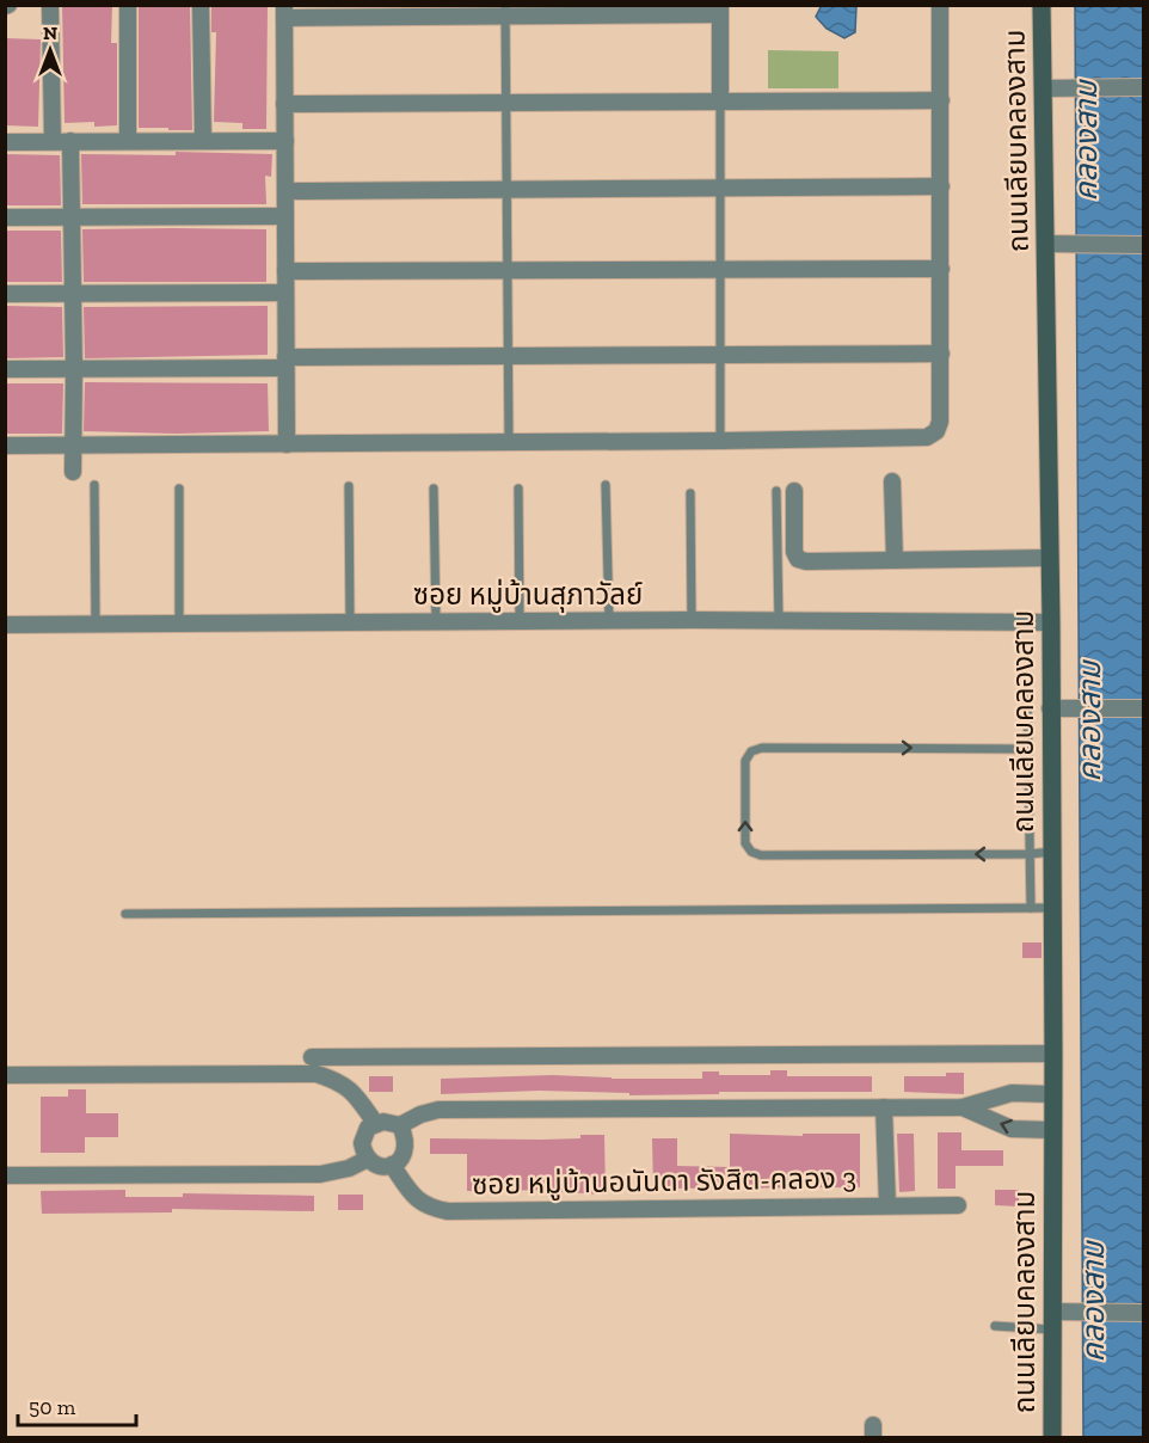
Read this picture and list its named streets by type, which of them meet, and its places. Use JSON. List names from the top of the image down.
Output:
{
  "streets": {
    "main road": ["ถนนเลียบคลองสาม"],
    "street": ["ซอย หมู่บ้านสุภาวัลย์", "ซอย หมู่บ้านอนันดา รังสิต-คลอง 3"]
  },
  "crossings": [
    ["ถนนเลียบคลองสาม", "ซอย หมู่บ้านสุภาวัลย์"]
  ],
  "water": ["คลองสาม"],
  "scale_bar": "50 m",
  "north": "top"
}
